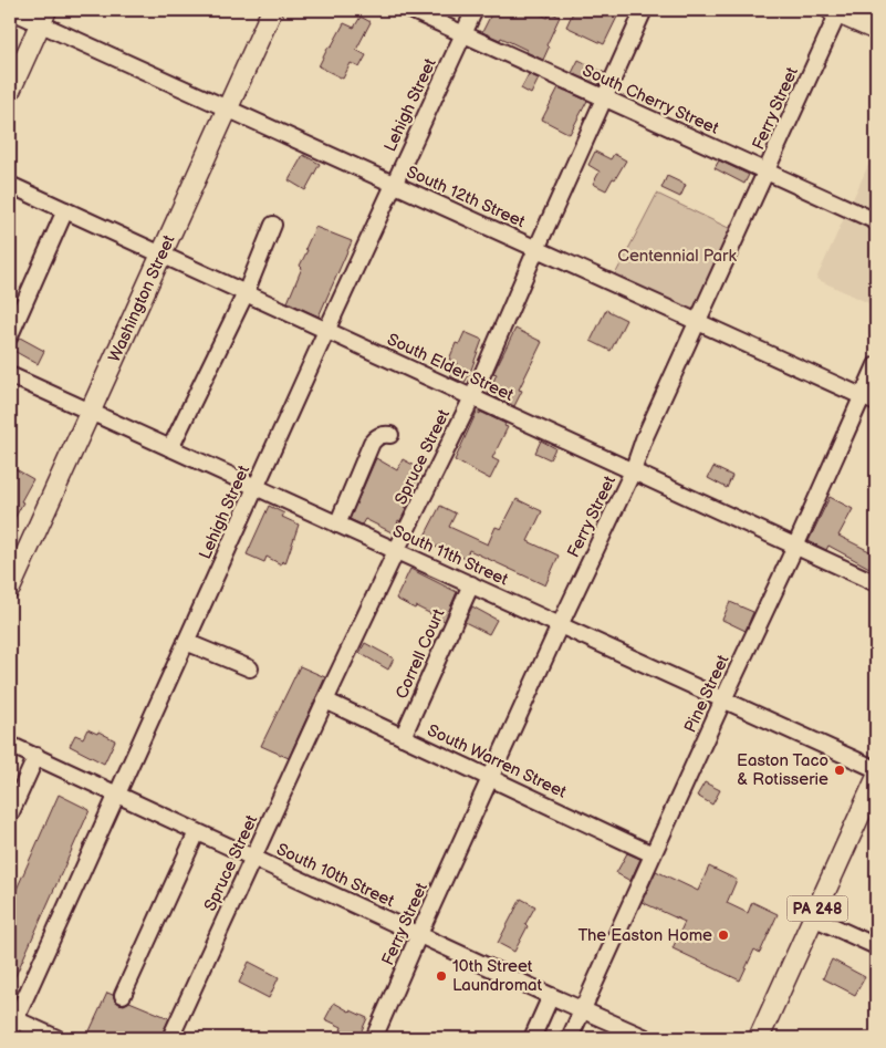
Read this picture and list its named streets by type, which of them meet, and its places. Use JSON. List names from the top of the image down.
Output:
{
  "streets": {
    "main road": ["Washington Street", "PA 248"],
    "street": [
      "South Cherry Street",
      "Lehigh Street",
      "Ferry Street",
      "South 12th Street",
      "South Elder Street",
      "Spruce Street",
      "South 11th Street",
      "Correll Court",
      "Pine Street",
      "South Warren Street",
      "South 10th Street"
    ]
  },
  "crossings": [
    ["South Cherry Street", "Lehigh Street"],
    ["South Cherry Street", "Ferry Street"],
    ["South Cherry Street", "Spruce Street"],
    ["Lehigh Street", "South 12th Street"],
    ["Lehigh Street", "South Elder Street"],
    ["Lehigh Street", "South 11th Street"],
    ["Lehigh Street", "South 10th Street"],
    ["Ferry Street", "South 12th Street"],
    ["Ferry Street", "South Elder Street"],
    ["Ferry Street", "South 11th Street"],
    ["Ferry Street", "South Warren Street"],
    ["Ferry Street", "South 10th Street"],
    ["South 12th Street", "Washington Street"],
    ["South 12th Street", "Spruce Street"],
    ["South 12th Street", "Pine Street"],
    ["Washington Street", "South Elder Street"],
    ["Washington Street", "South 11th Street"],
    ["South Elder Street", "Spruce Street"],
    ["South Elder Street", "Pine Street"],
    ["Spruce Street", "South 11th Street"],
    ["Spruce Street", "South Warren Street"],
    ["Spruce Street", "South 10th Street"],
    ["South 11th Street", "Correll Court"],
    ["South 11th Street", "Pine Street"],
    ["Correll Court", "South Warren Street"],
    ["Pine Street", "South Warren Street"],
    ["Pine Street", "South 10th Street"]
  ],
  "parks": ["Centennial Park"],
  "places": ["Easton Taco & Rotisserie", "The Easton Home", "10th Street Laundromat"]
}
